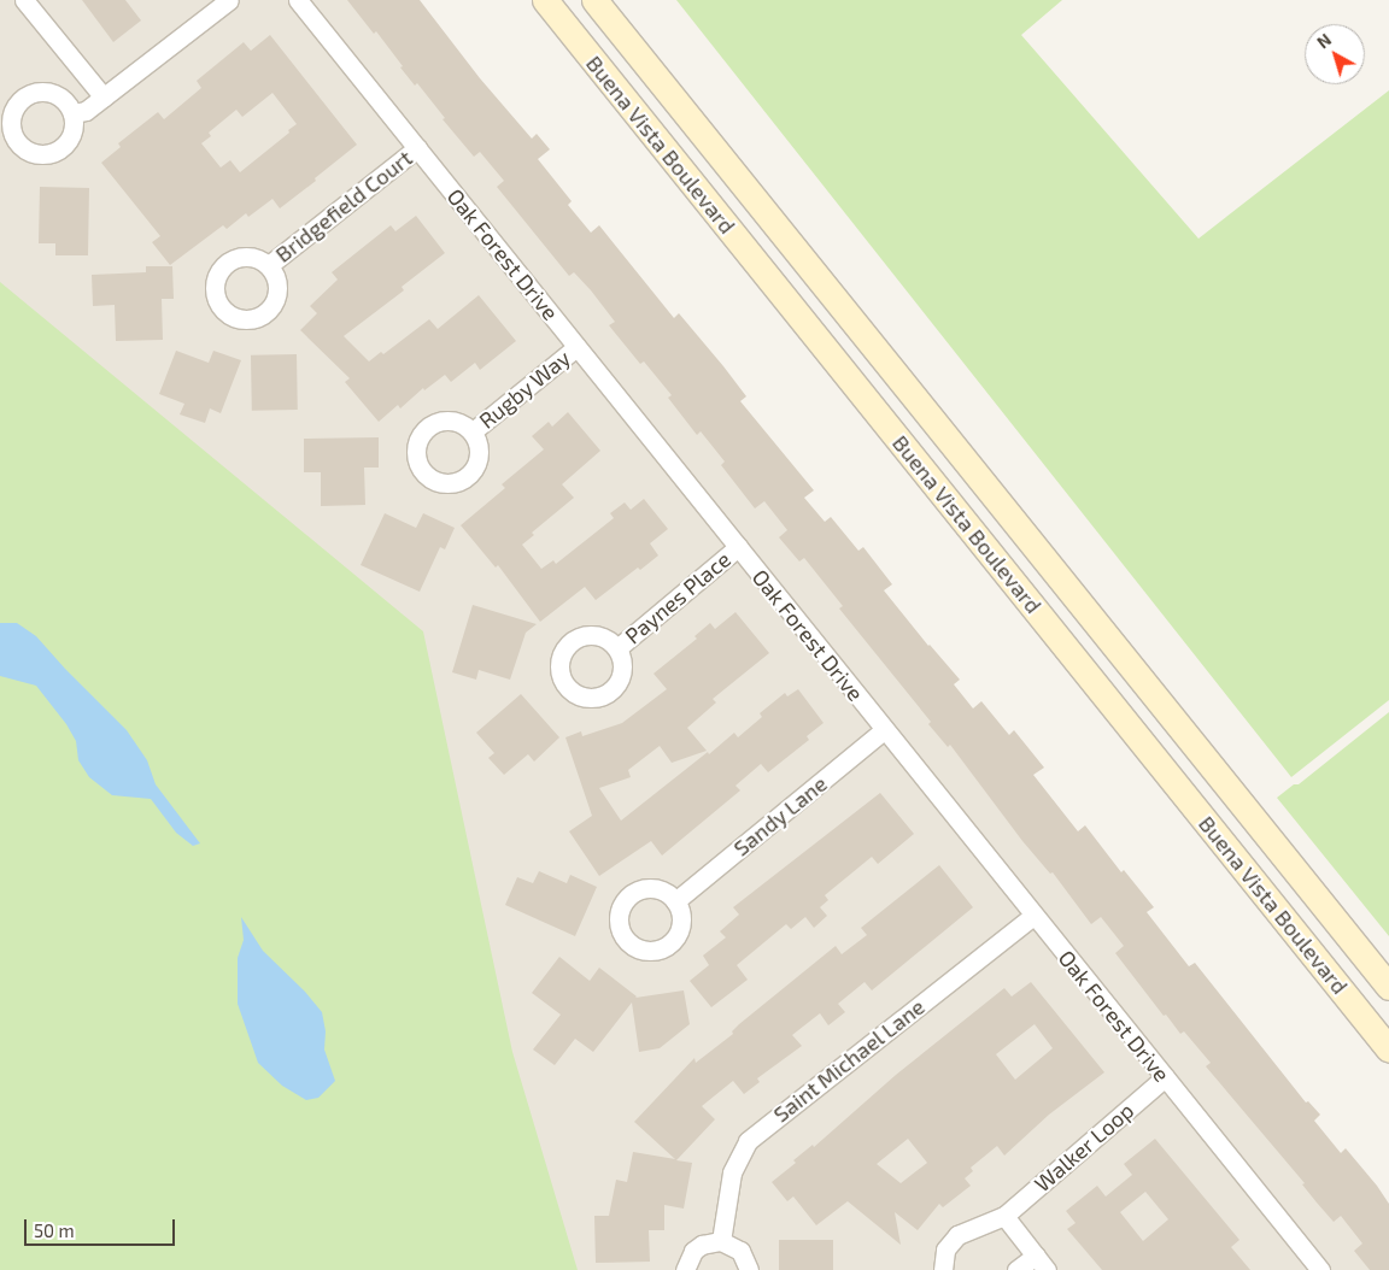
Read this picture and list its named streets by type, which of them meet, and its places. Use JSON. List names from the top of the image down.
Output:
{
  "streets": {
    "main road": ["Buena Vista Boulevard"],
    "street": [
      "Bridgefield Court",
      "Oak Forest Drive",
      "Rugby Way",
      "Paynes Place",
      "Sandy Lane",
      "Saint Michael Lane",
      "Walker Loop"
    ]
  },
  "crossings": [
    ["Bridgefield Court", "Oak Forest Drive"],
    ["Oak Forest Drive", "Rugby Way"],
    ["Oak Forest Drive", "Paynes Place"],
    ["Oak Forest Drive", "Sandy Lane"],
    ["Oak Forest Drive", "Saint Michael Lane"],
    ["Oak Forest Drive", "Walker Loop"]
  ],
  "scale_bar": "50 m",
  "north": "top left"
}
